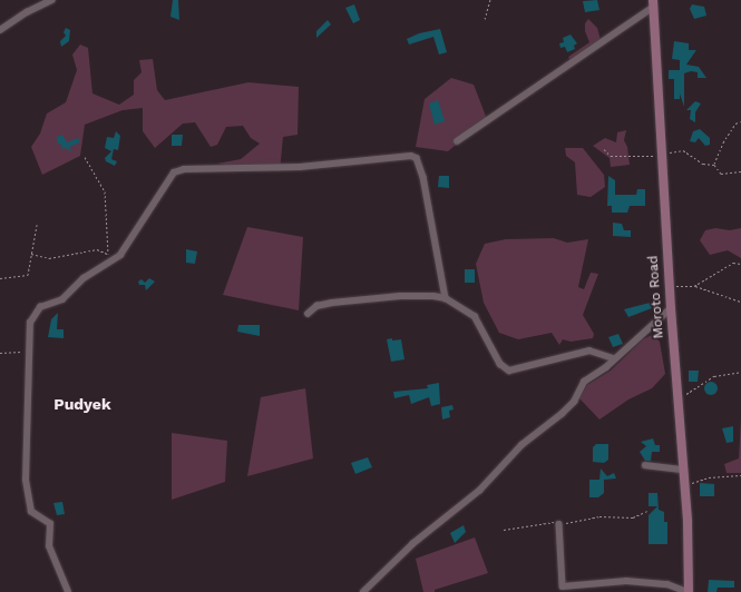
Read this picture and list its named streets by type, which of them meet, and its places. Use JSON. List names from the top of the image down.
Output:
{
  "streets": {
    "main road": ["Moroto Road"]
  },
  "districts": ["Pudyek"]
}
